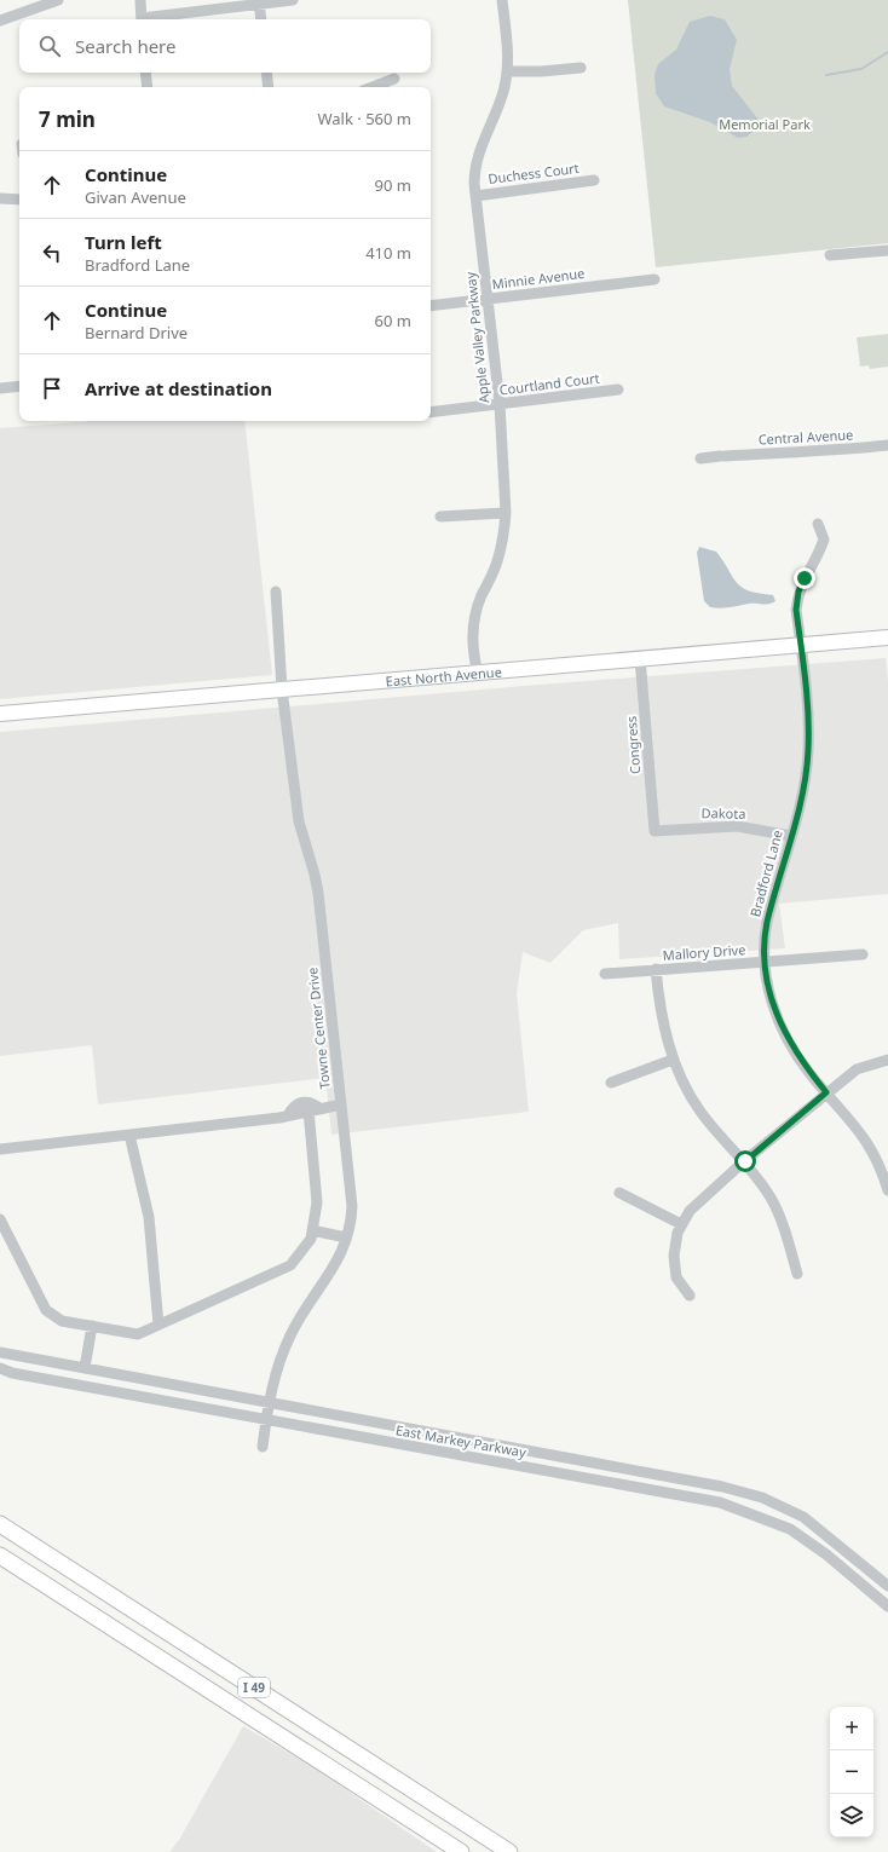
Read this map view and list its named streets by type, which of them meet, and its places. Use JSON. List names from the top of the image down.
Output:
{
  "streets": {
    "highway": ["I 49"],
    "main road": ["East North Avenue"],
    "street": [
      "Duchess Court",
      "Minnie Avenue",
      "Apple Valley Parkway",
      "Courtland Court",
      "Central Avenue",
      "Congress",
      "Dakota",
      "Bradford Lane",
      "Mallory Drive",
      "Towne Center Drive",
      "East Markey Parkway"
    ]
  },
  "crossings": [
    ["Duchess Court", "Apple Valley Parkway"],
    ["Minnie Avenue", "Apple Valley Parkway"],
    ["Apple Valley Parkway", "Courtland Court"],
    ["Apple Valley Parkway", "East North Avenue"],
    ["East North Avenue", "Congress"],
    ["East North Avenue", "Bradford Lane"],
    ["East North Avenue", "Towne Center Drive"],
    ["Congress", "Dakota"],
    ["Dakota", "Bradford Lane"],
    ["Bradford Lane", "Mallory Drive"],
    ["Towne Center Drive", "East Markey Parkway"]
  ],
  "parks": ["Memorial Park"],
  "page": {
    "search": "Search here",
    "heading": ["7 min", "Walk · 560 m"],
    "list": [
      ["Continue", "Givan Avenue", "90 m"],
      ["Turn left", "Bradford Lane", "410 m"],
      ["Continue", "Bernard Drive", "60 m"],
      "Arrive at destination"
    ],
    "map_buttons": ["+", "−"]
  }
}
